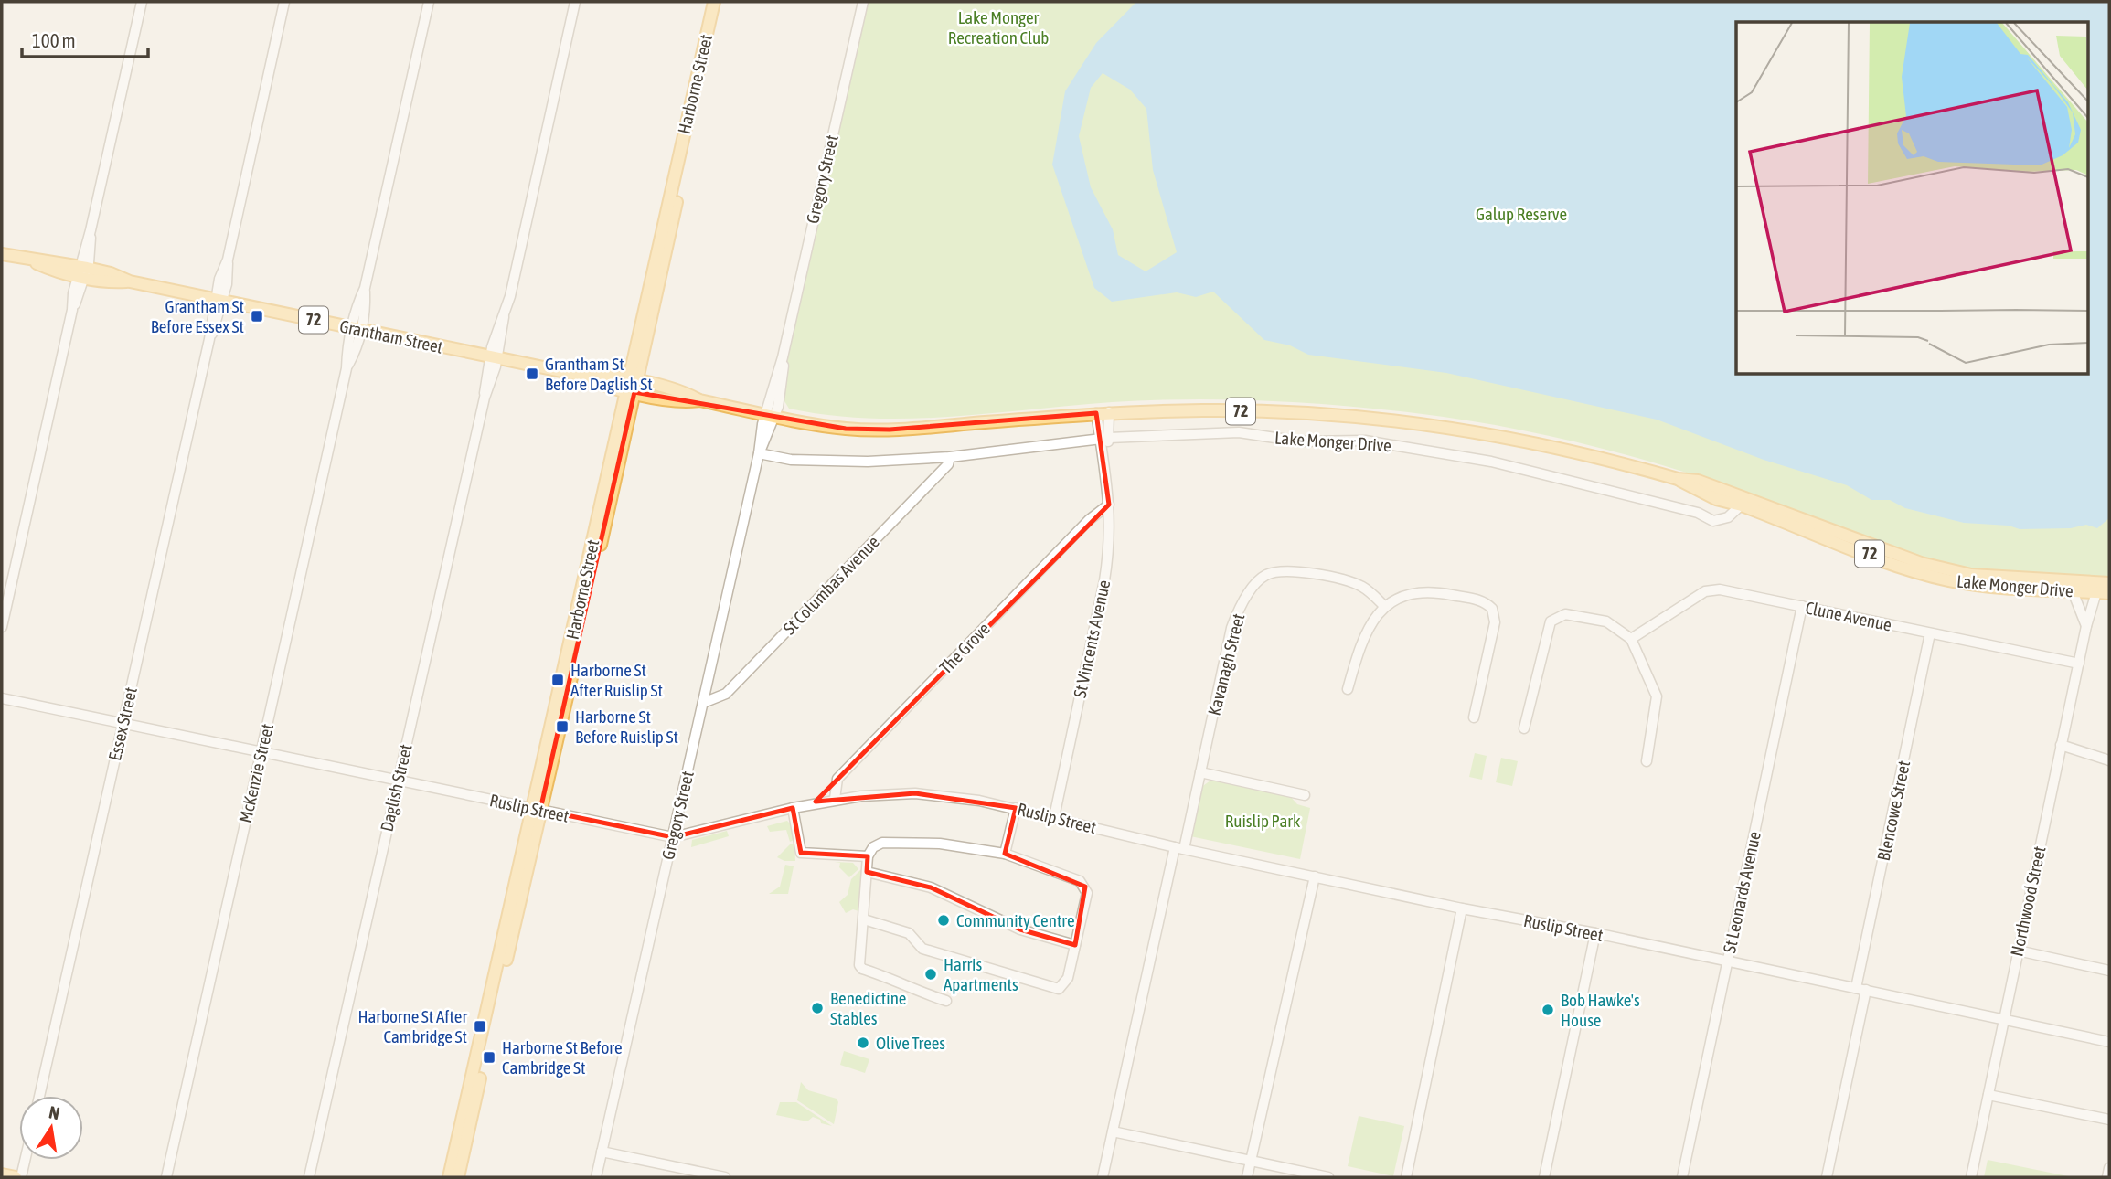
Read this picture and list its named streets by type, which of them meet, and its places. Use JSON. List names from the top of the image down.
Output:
{
  "streets": {
    "main road": [
      "Harborne Street",
      "72",
      "Grantham Street",
      "Lake Monger Drive"
    ],
    "street": [
      "Gregory Street",
      "St Columbas Avenue",
      "Clune Avenue",
      "St Vincents Avenue",
      "The Grove",
      "Kavanagh Street",
      "Essex Street",
      "McKenzie Street",
      "Daglish Street",
      "Ruslip Street",
      "Blencowe Street",
      "St Leonards Avenue",
      "Northwood Street"
    ]
  },
  "crossings": [
    ["Harborne Street", "Grantham Street"],
    ["Harborne Street", "Ruslip Street"],
    ["Gregory Street", "Grantham Street"],
    ["Gregory Street", "Lake Monger Drive"],
    ["Gregory Street", "St Columbas Avenue"],
    ["Gregory Street", "Ruslip Street"],
    ["Grantham Street", "Lake Monger Drive"],
    ["Grantham Street", "Essex Street"],
    ["Grantham Street", "McKenzie Street"],
    ["Grantham Street", "Daglish Street"],
    ["Lake Monger Drive", "St Columbas Avenue"],
    ["Lake Monger Drive", "St Vincents Avenue"],
    ["Lake Monger Drive", "Northwood Street"],
    ["Clune Avenue", "Blencowe Street"],
    ["Clune Avenue", "St Leonards Avenue"],
    ["Clune Avenue", "Northwood Street"],
    ["St Vincents Avenue", "The Grove"],
    ["St Vincents Avenue", "Ruslip Street"],
    ["The Grove", "Ruslip Street"],
    ["Kavanagh Street", "Ruslip Street"],
    ["Essex Street", "Ruslip Street"],
    ["McKenzie Street", "Ruslip Street"],
    ["Daglish Street", "Ruslip Street"],
    ["Ruslip Street", "Blencowe Street"],
    ["Ruslip Street", "St Leonards Avenue"],
    ["Ruslip Street", "Northwood Street"]
  ],
  "parks": ["Lake Monger Recreation Club", "Galup Reserve", "Ruislip Park"],
  "places": {
    "transit": [
      "Grantham St Before Essex St",
      "Grantham St Before Daglish St",
      "Harborne St After Ruislip St",
      "Harborne St Before Ruislip St",
      "Harborne St After Cambridge St",
      "Harborne St Before Cambridge St"
    ],
    "other": [
      "Community Centre",
      "Harris Apartments",
      "Benedictine Stables",
      "Bob Hawke's House",
      "Olive Trees"
    ]
  },
  "scale_bar": "100 m",
  "north": "top"
}
